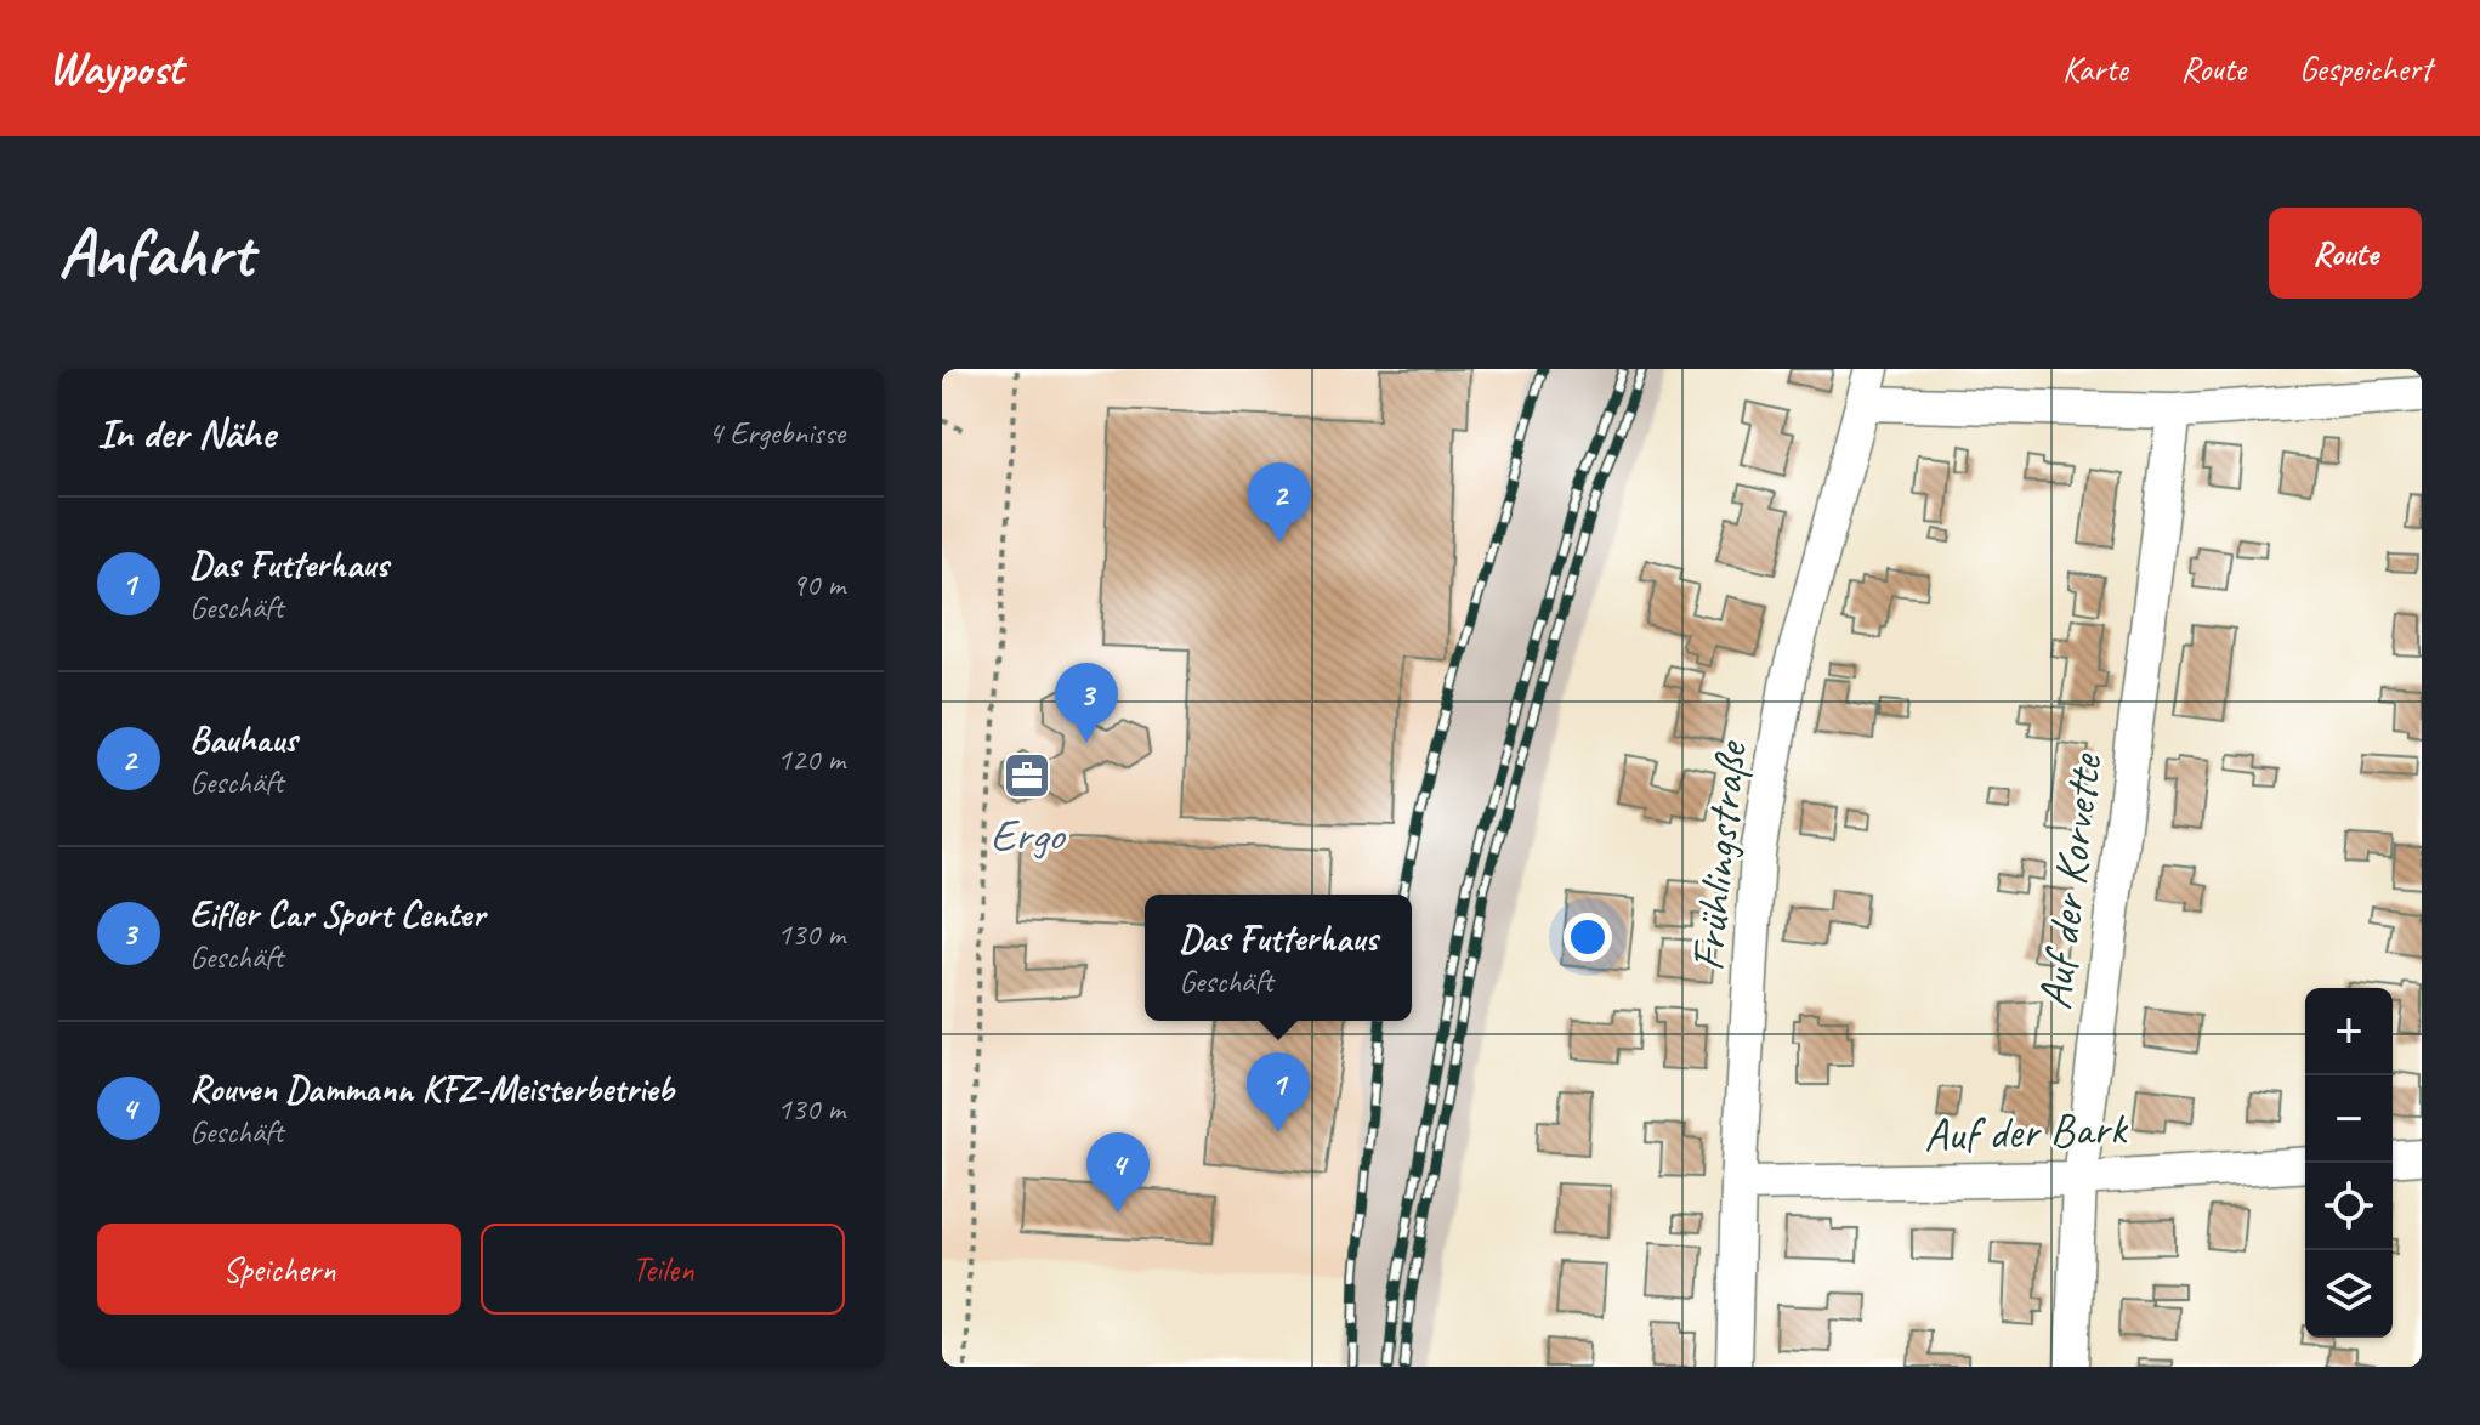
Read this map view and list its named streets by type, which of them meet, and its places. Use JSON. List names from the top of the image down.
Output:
{
  "streets": {
    "street": ["Frühlingstraße", "Auf der Korvette", "Auf der Bark"]
  },
  "crossings": [
    ["Frühlingstraße", "Auf der Bark"],
    ["Auf der Korvette", "Auf der Bark"]
  ],
  "places": {
    "office": ["Ergo"]
  },
  "page": {
    "header": "Waypost",
    "nav": ["Karte", "Route", "Gespeichert"],
    "buttons": [
      "Route",
      ["Speichern", "Teilen"]
    ],
    "title": "Anfahrt",
    "heading": ["In der Nähe", "4 Ergebnisse"],
    "pins": [
      "2",
      "3",
      "1",
      "4"
    ],
    "list": [
      {
        "mark": "1",
        "name": "Das Futterhaus",
        "note": "Geschäft",
        "value": "90 m"
      },
      {
        "mark": "2",
        "name": "Bauhaus",
        "note": "Geschäft",
        "value": "120 m"
      },
      {
        "mark": "3",
        "name": "Eifler Car Sport Center",
        "note": "Geschäft",
        "value": "130 m"
      },
      {
        "mark": "4",
        "name": "Rouven Dammann KFZ-Meisterbetrieb",
        "note": "Geschäft",
        "value": "130 m"
      }
    ],
    "popup": ["Das Futterhaus", "Geschäft"],
    "map_buttons": ["+", "−"]
  }
}
